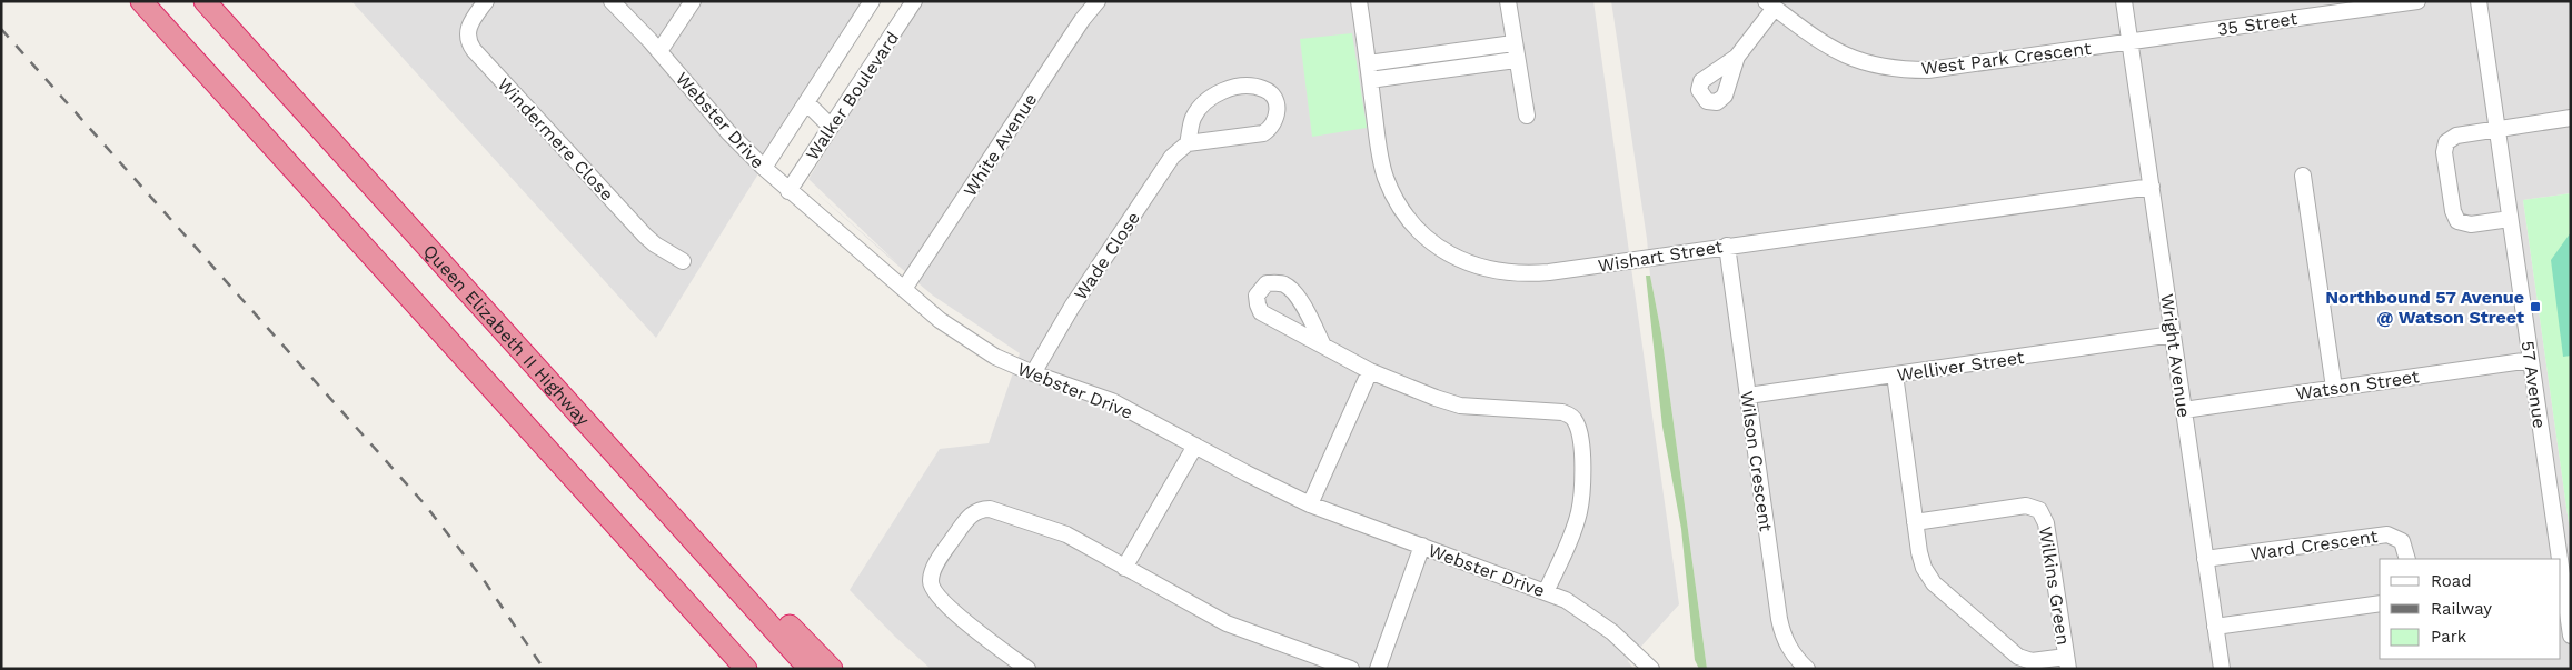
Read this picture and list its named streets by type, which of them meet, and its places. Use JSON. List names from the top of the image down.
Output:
{
  "streets": {
    "highway": ["Queen Elizabeth II Highway"],
    "street": [
      "35 Street",
      "West Park Crescent",
      "Walker Boulevard",
      "Webster Drive",
      "Windermere Close",
      "White Avenue",
      "Wade Close",
      "Wishart Street",
      "Wright Avenue",
      "Welliver Street",
      "Watson Street",
      "57 Avenue",
      "Wilson Crescent",
      "Ward Crescent",
      "Wilkins Green"
    ]
  },
  "crossings": [
    ["35 Street", "West Park Crescent"],
    ["35 Street", "Wright Avenue"],
    ["West Park Crescent", "Wright Avenue"],
    ["Walker Boulevard", "Webster Drive"],
    ["Webster Drive", "White Avenue"],
    ["Webster Drive", "Wade Close"],
    ["Wishart Street", "Wright Avenue"],
    ["Wishart Street", "Wilson Crescent"],
    ["Wright Avenue", "Welliver Street"],
    ["Wright Avenue", "Watson Street"],
    ["Wright Avenue", "Ward Crescent"],
    ["Welliver Street", "Wilson Crescent"],
    ["Welliver Street", "Wilkins Green"],
    ["Watson Street", "57 Avenue"]
  ],
  "places": {
    "transit": ["Northbound 57 Avenue @ Watson Street"]
  },
  "legend": ["Road", "Railway", "Park"]
}
